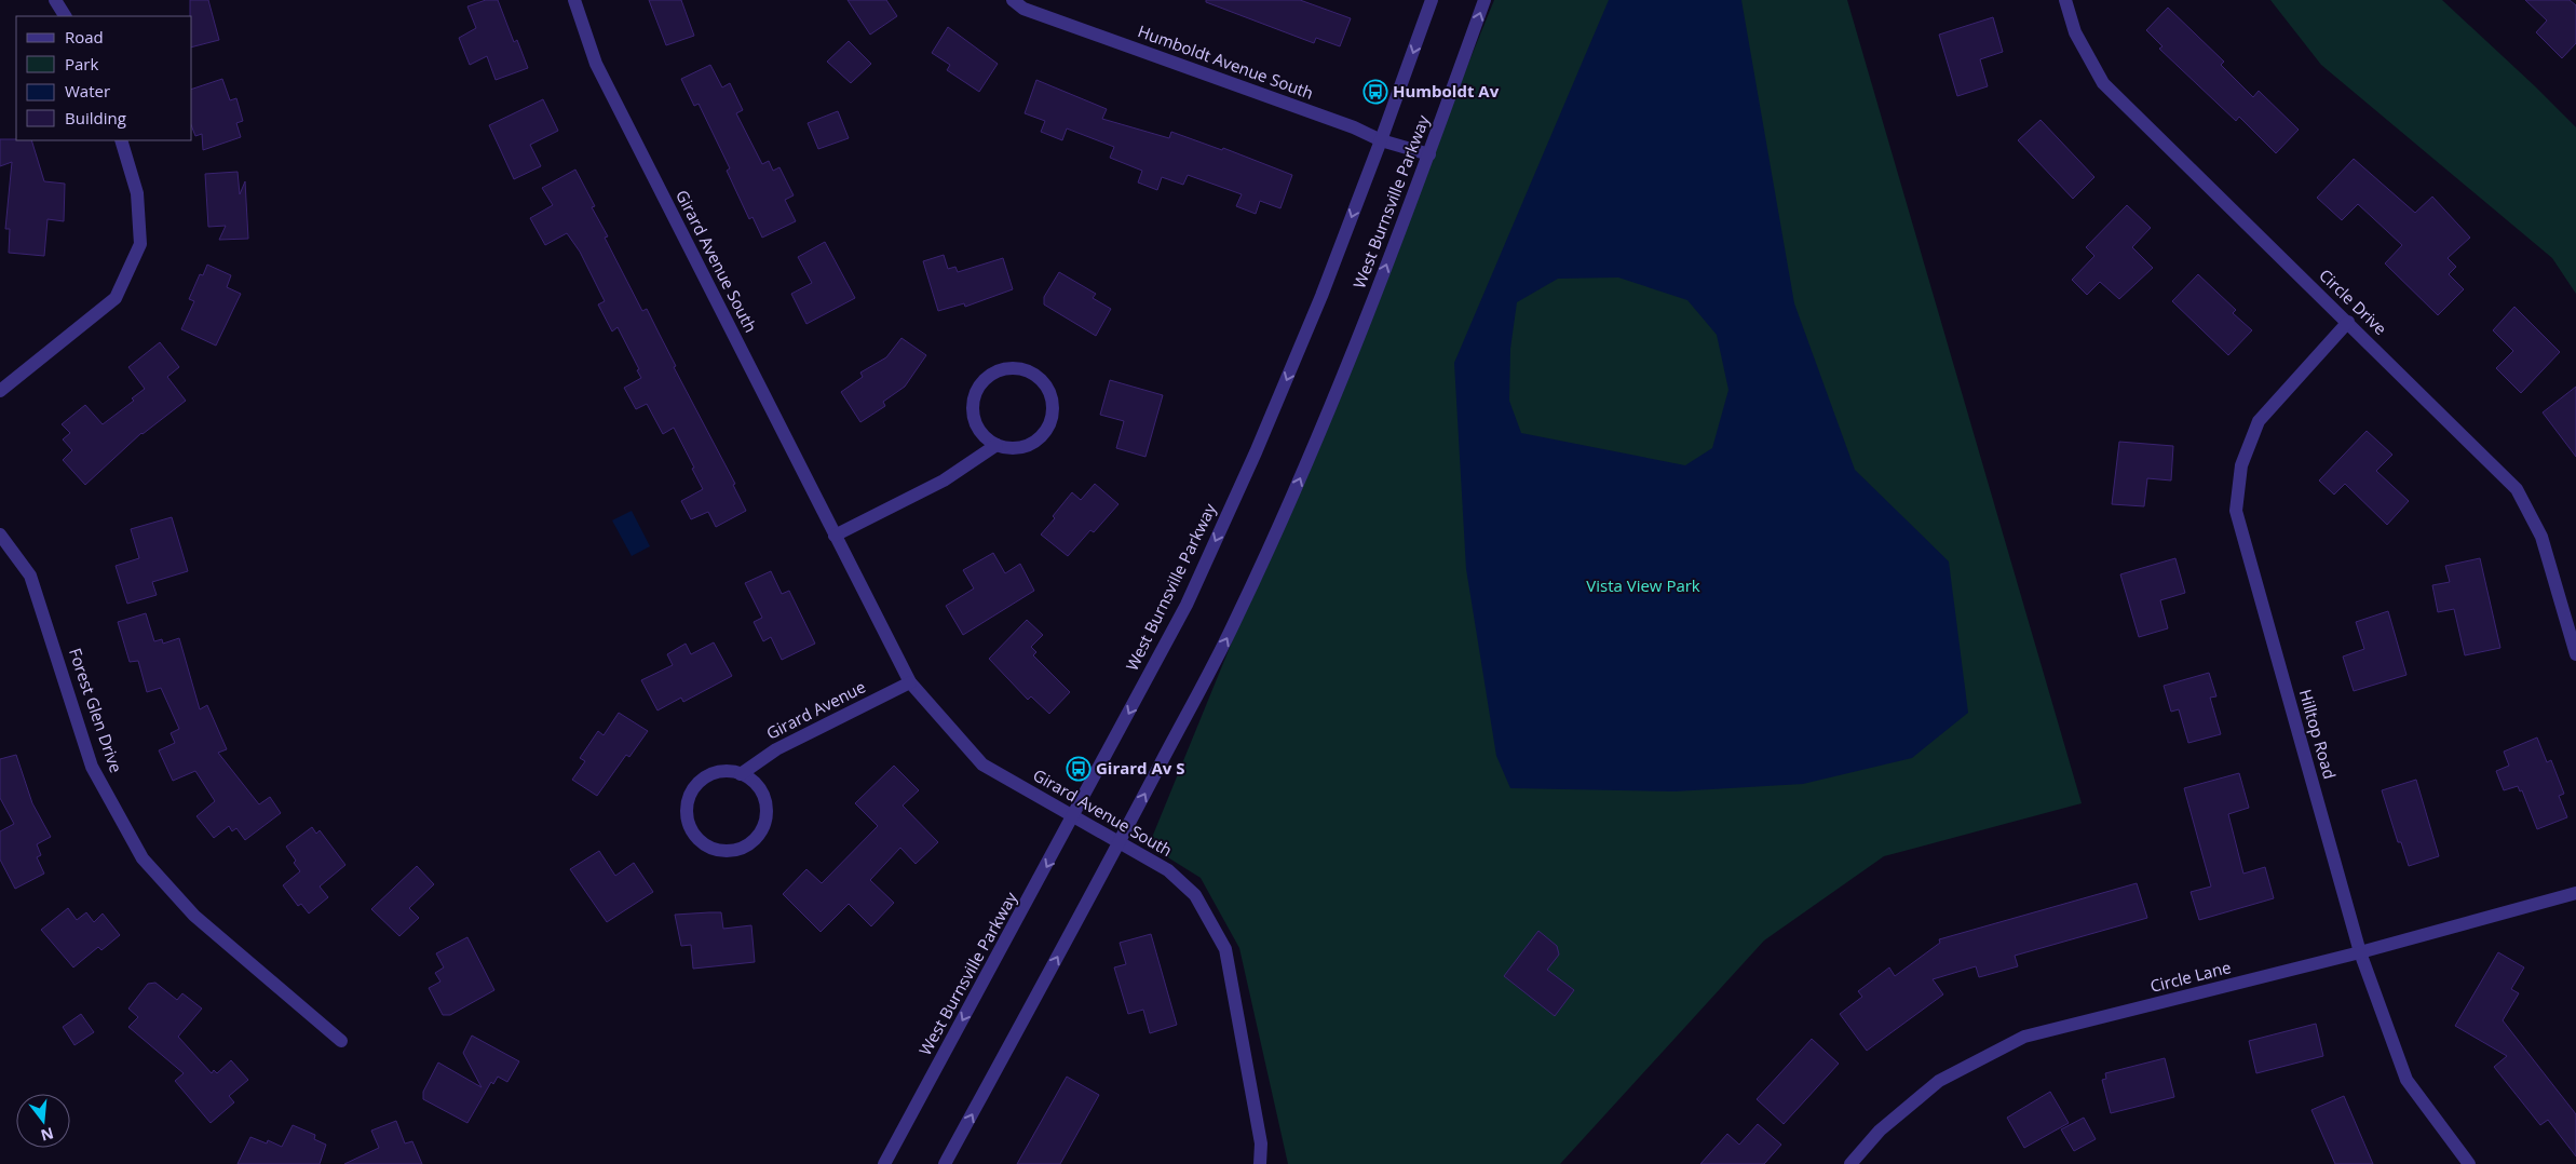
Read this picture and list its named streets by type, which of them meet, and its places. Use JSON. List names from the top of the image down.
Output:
{
  "streets": {
    "street": [
      "Humboldt Avenue South",
      "West Burnsville Parkway",
      "Girard Avenue South",
      "Circle Drive",
      "Forest Glen Drive",
      "Girard Avenue",
      "Hilltop Road",
      "Circle Lane"
    ]
  },
  "crossings": [
    ["Humboldt Avenue South", "West Burnsville Parkway"],
    ["West Burnsville Parkway", "Girard Avenue South"],
    ["Girard Avenue South", "Girard Avenue"],
    ["Circle Drive", "Hilltop Road"],
    ["Hilltop Road", "Circle Lane"]
  ],
  "parks": ["Vista View Park"],
  "places": {
    "bus stop": ["Humboldt Av", "Girard Av S"]
  },
  "legend": [
    "Road",
    "Park",
    "Water",
    "Building"
  ],
  "north": "bottom"
}
